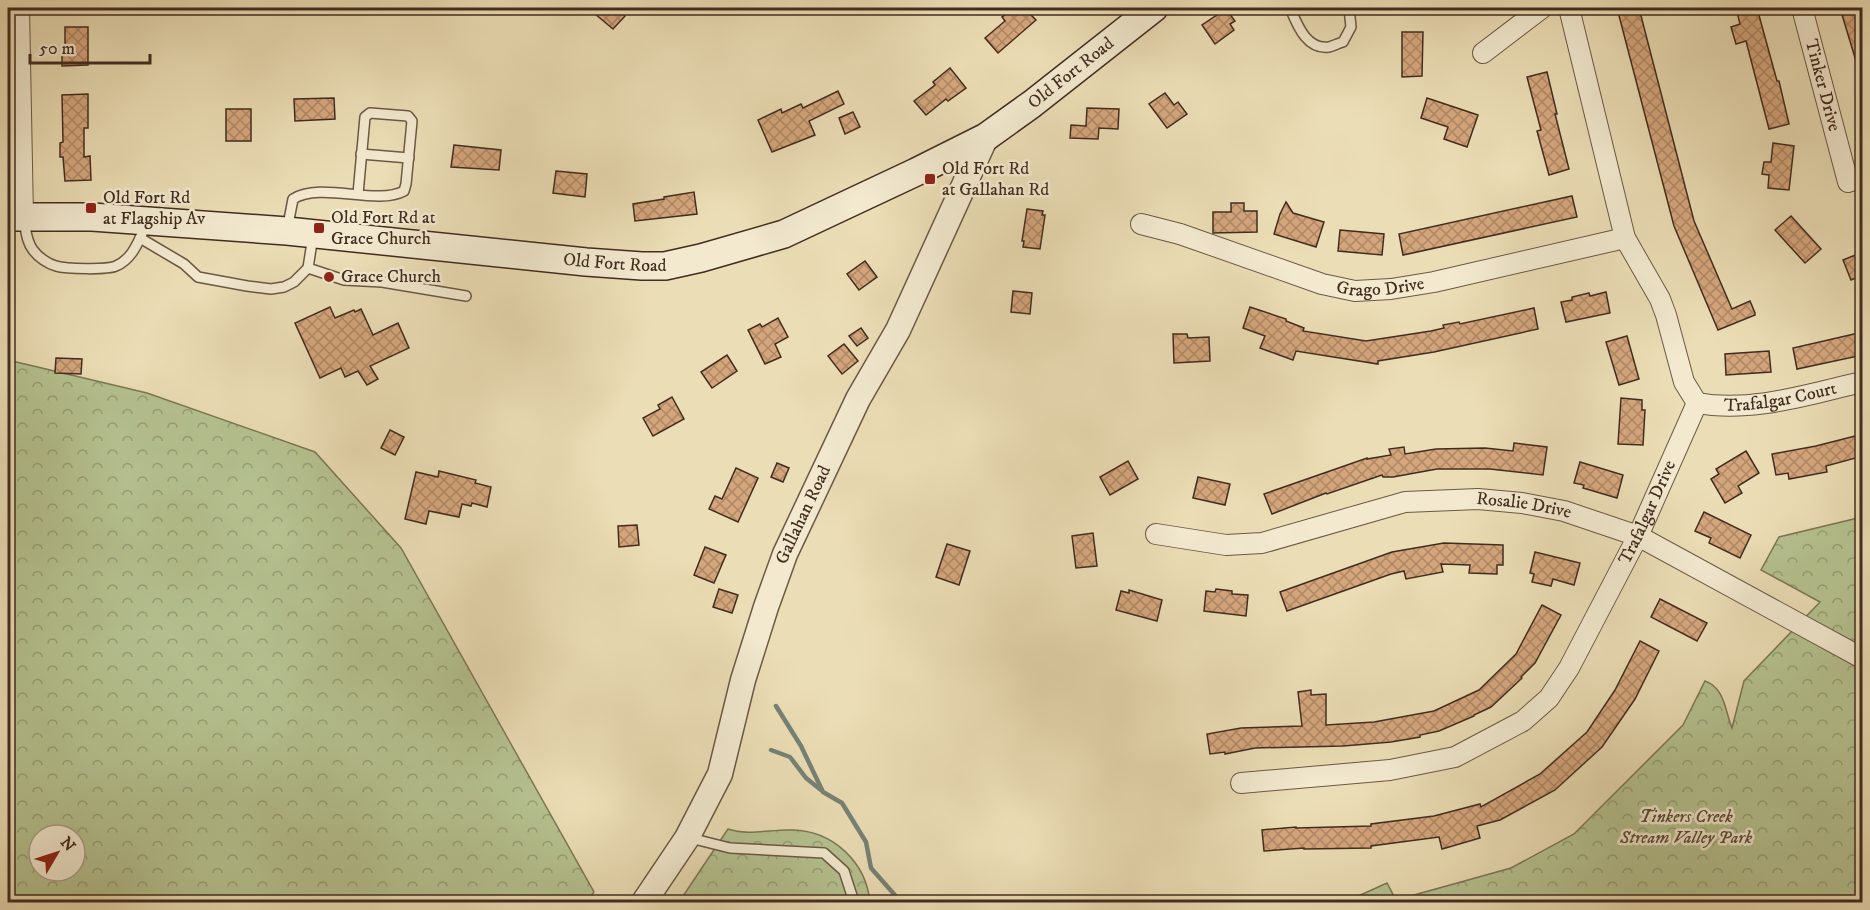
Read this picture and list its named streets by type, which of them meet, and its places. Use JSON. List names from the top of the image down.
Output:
{
  "streets": {
    "main road": ["Old Fort Road"],
    "street": [
      "Tinker Drive",
      "Grago Drive",
      "Trafalgar Court",
      "Rosalie Drive",
      "Trafalgar Drive",
      "Gallahan Road"
    ]
  },
  "crossings": [
    ["Old Fort Road", "Gallahan Road"],
    ["Trafalgar Court", "Trafalgar Drive"],
    ["Rosalie Drive", "Trafalgar Drive"]
  ],
  "parks": ["Tinkers Creek Stream Valley Park"],
  "places": {
    "transit": ["Old Fort Rd at Gallahan Rd", "Old Fort Rd at Flagship Av", "Old Fort Rd at Grace Church"],
    "other": ["Grace Church"]
  },
  "scale_bar": "50 m",
  "north": "top right"
}
